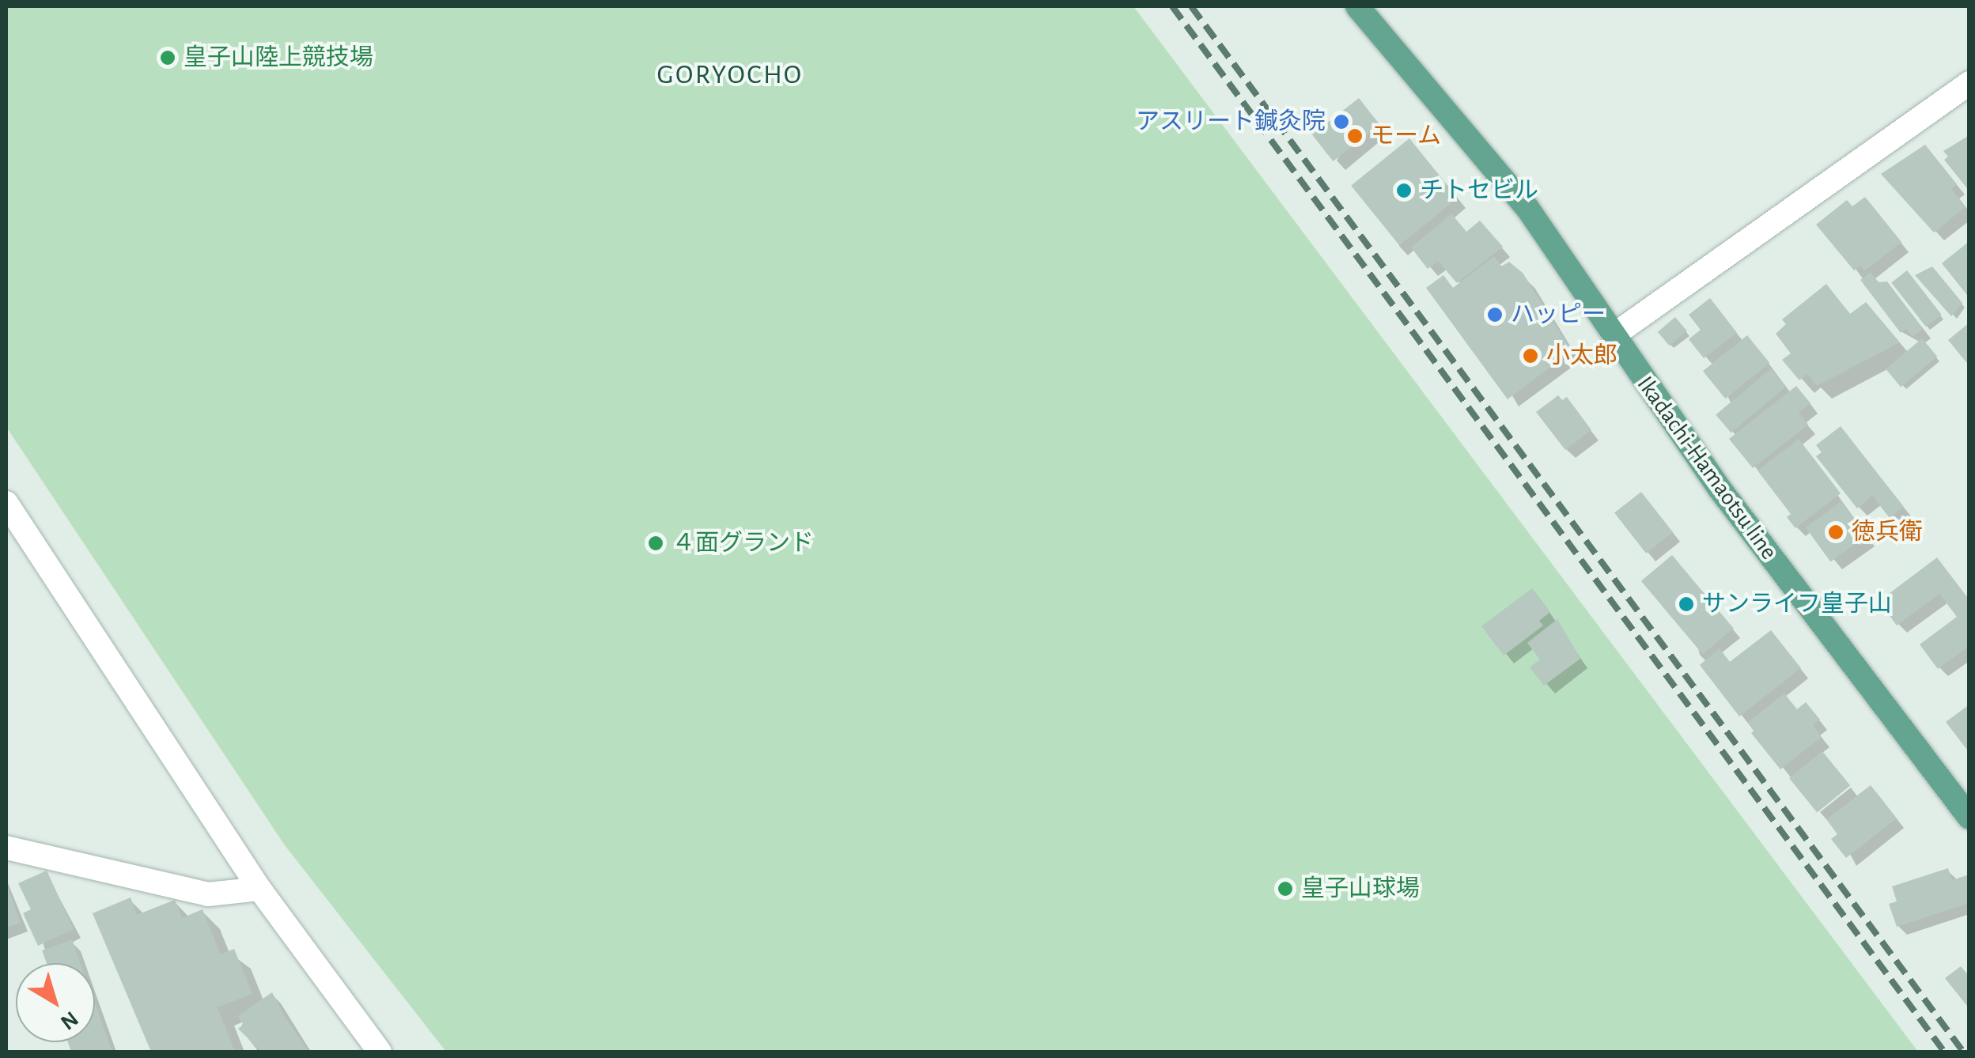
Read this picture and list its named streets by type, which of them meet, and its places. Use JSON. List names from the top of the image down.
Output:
{
  "streets": {
    "main road": ["Ikadachi-Hamaotsu line"]
  },
  "districts": ["GORYOCHO"],
  "places": [
    "皇子山陸上競技場",
    "アスリート鍼灸院",
    "モーム",
    "チトセビル",
    "ハッピー",
    "小太郎",
    "徳兵衛",
    "４面グランド",
    "サンライフ皇子山",
    "皇子山球場"
  ],
  "north": "bottom right"
}
